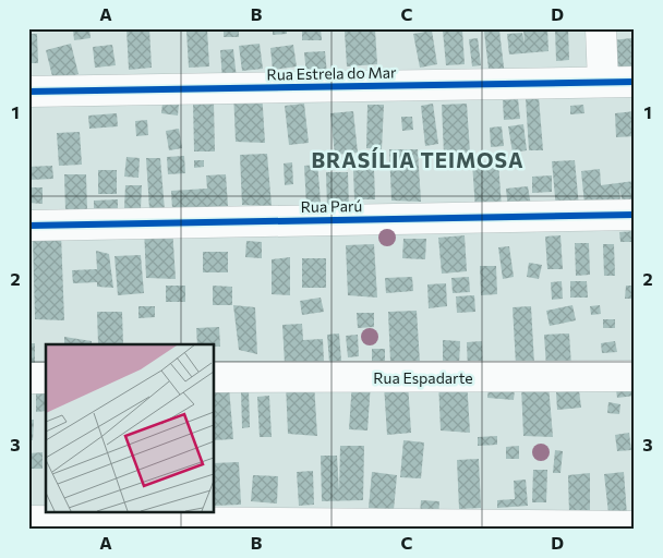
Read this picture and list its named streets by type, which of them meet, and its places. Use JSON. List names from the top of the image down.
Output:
{
  "streets": {
    "street": ["Rua Estrela do Mar", "Rua Parú", "Rua Espadarte"]
  },
  "districts": ["BRASÍLIA TEIMOSA"],
  "grid": {
    "columns": [
      "A",
      "B",
      "C",
      "D"
    ],
    "rows": ["1", "2", "3"]
  }
}
